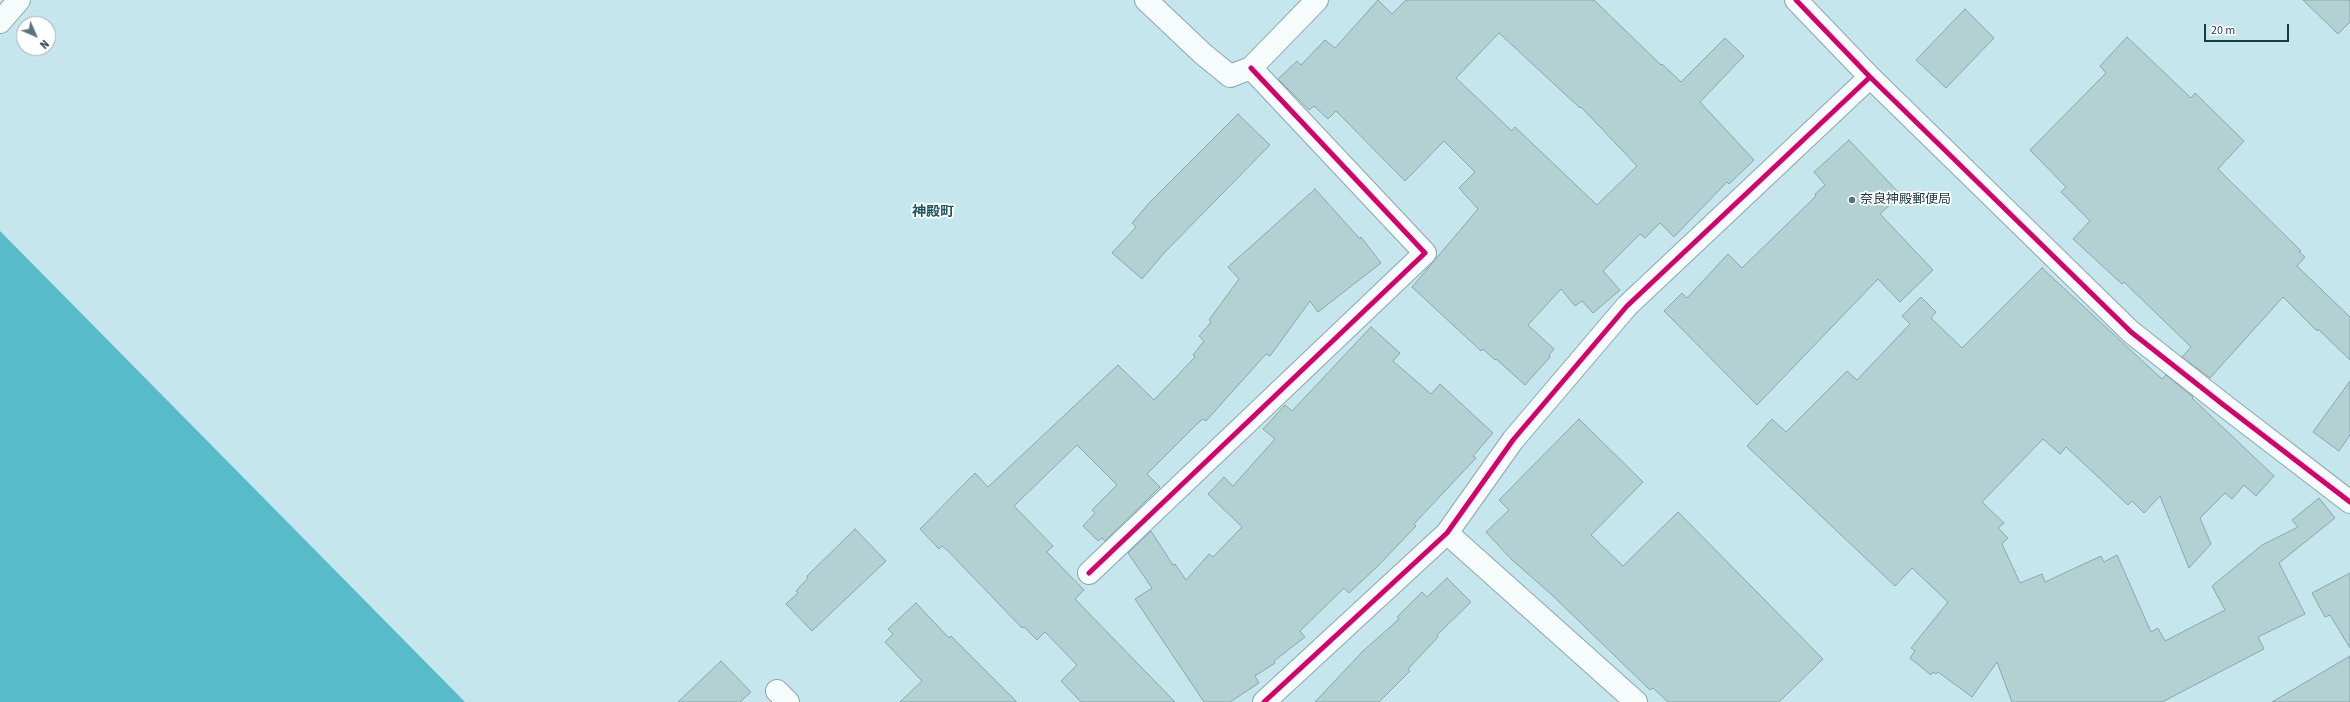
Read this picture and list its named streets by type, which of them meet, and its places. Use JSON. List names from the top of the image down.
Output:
{
  "districts": ["神殿町"],
  "places": ["奈良神殿郵便局"],
  "scale_bar": "20 m",
  "north": "bottom right"
}
